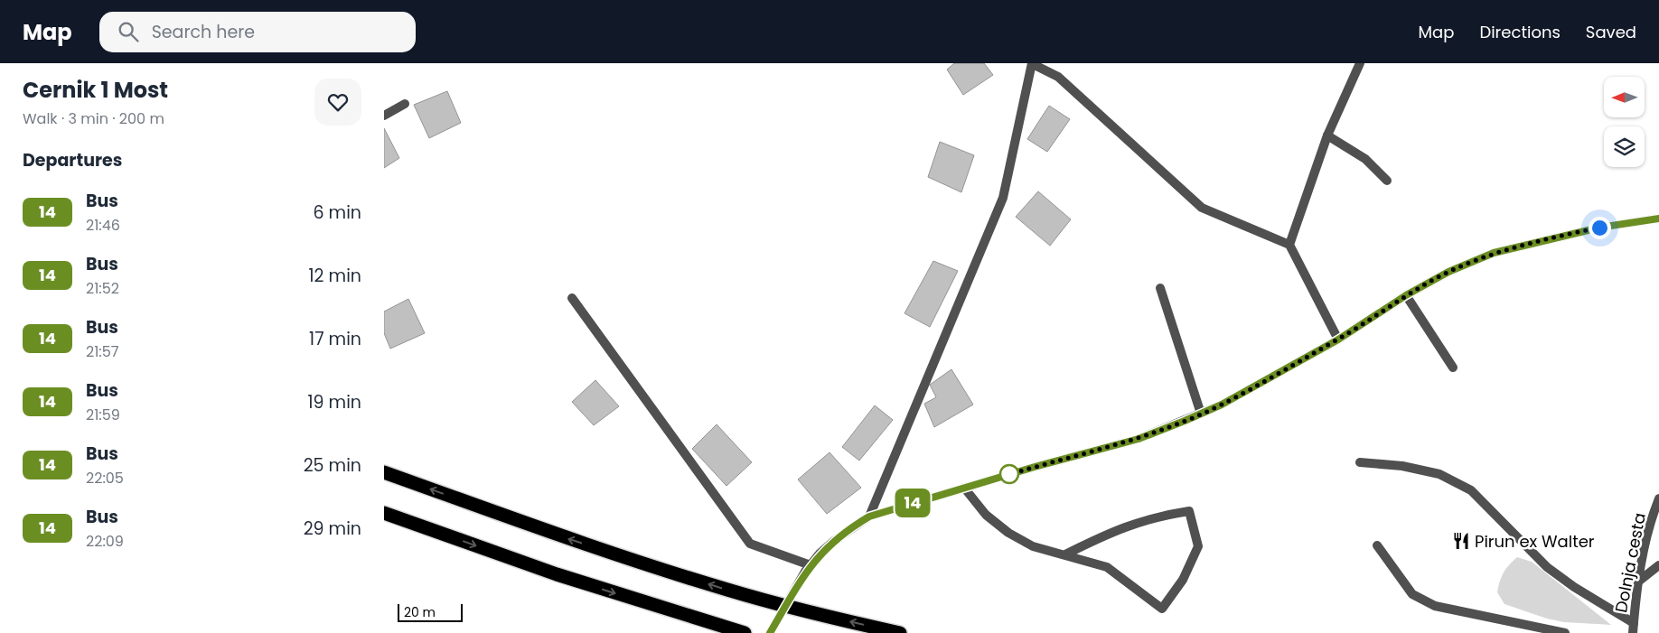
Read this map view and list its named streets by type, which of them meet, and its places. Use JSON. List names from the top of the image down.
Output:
{
  "streets": {
    "street": ["Dolnja cesta"]
  },
  "places": {
    "restaurant": ["Pirun ex Walter"]
  },
  "lines": ["bus line 14"],
  "scale_bar": "20 m",
  "north": "left",
  "page": {
    "header": "Map",
    "search": "Search here",
    "nav": ["Map", "Directions", "Saved"],
    "heading": [
      ["Cernik 1 Most", "Walk · 3 min · 200 m"],
      "Departures"
    ],
    "on_map": "14",
    "list": [
      {
        "mark": "14",
        "name": "Bus",
        "note": "21:46",
        "value": "6 min"
      },
      {
        "mark": "14",
        "name": "Bus",
        "note": "21:52",
        "value": "12 min"
      },
      {
        "mark": "14",
        "name": "Bus",
        "note": "21:57",
        "value": "17 min"
      },
      {
        "mark": "14",
        "name": "Bus",
        "note": "21:59",
        "value": "19 min"
      },
      {
        "mark": "14",
        "name": "Bus",
        "note": "22:05",
        "value": "25 min"
      },
      {
        "mark": "14",
        "name": "Bus",
        "note": "22:09",
        "value": "29 min"
      }
    ],
    "scale": "20 m"
  }
}
